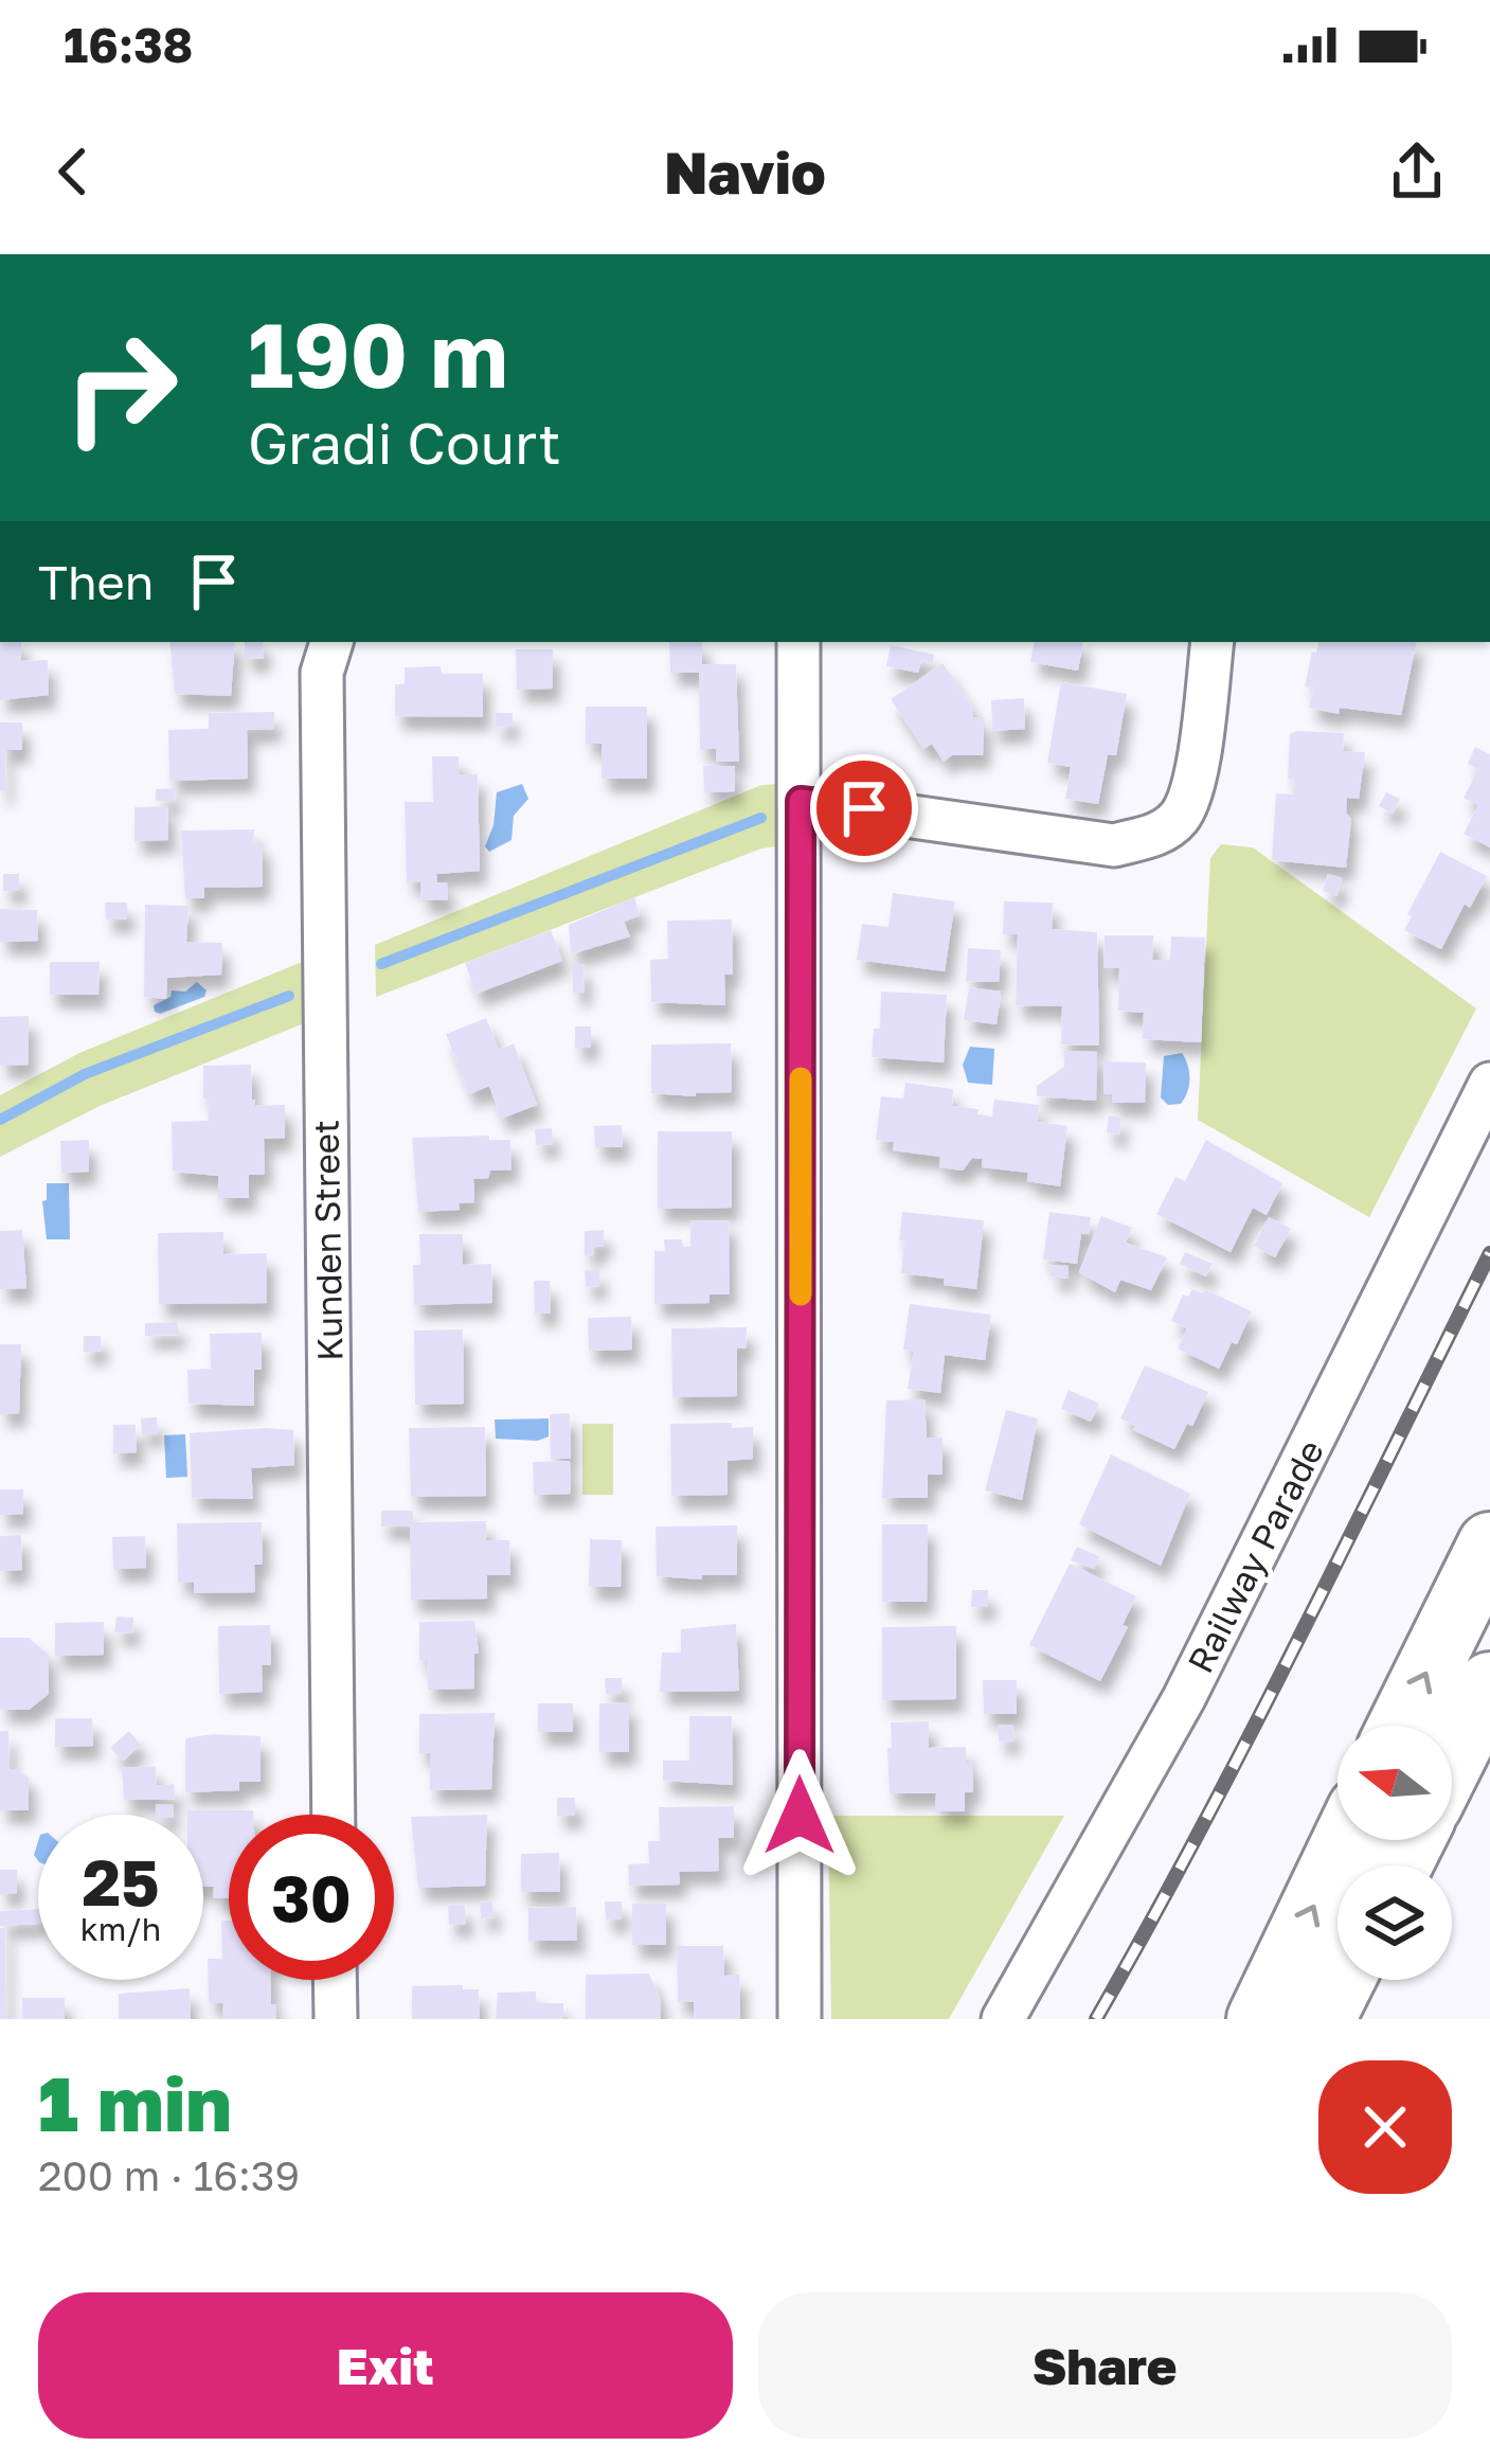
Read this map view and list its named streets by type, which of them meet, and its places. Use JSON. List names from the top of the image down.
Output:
{
  "streets": {
    "street": ["Kunden Street", "Railway Parade"]
  },
  "north": "left",
  "page": {
    "status": "16:38",
    "header": "Navio",
    "turn": ["190 m", "Gradi Court"],
    "then": "Then",
    "speed": "25 km/h",
    "limit": "30",
    "heading": ["1 min", "200 m · 16:39"],
    "buttons": ["Exit", "Share"]
  }
}
